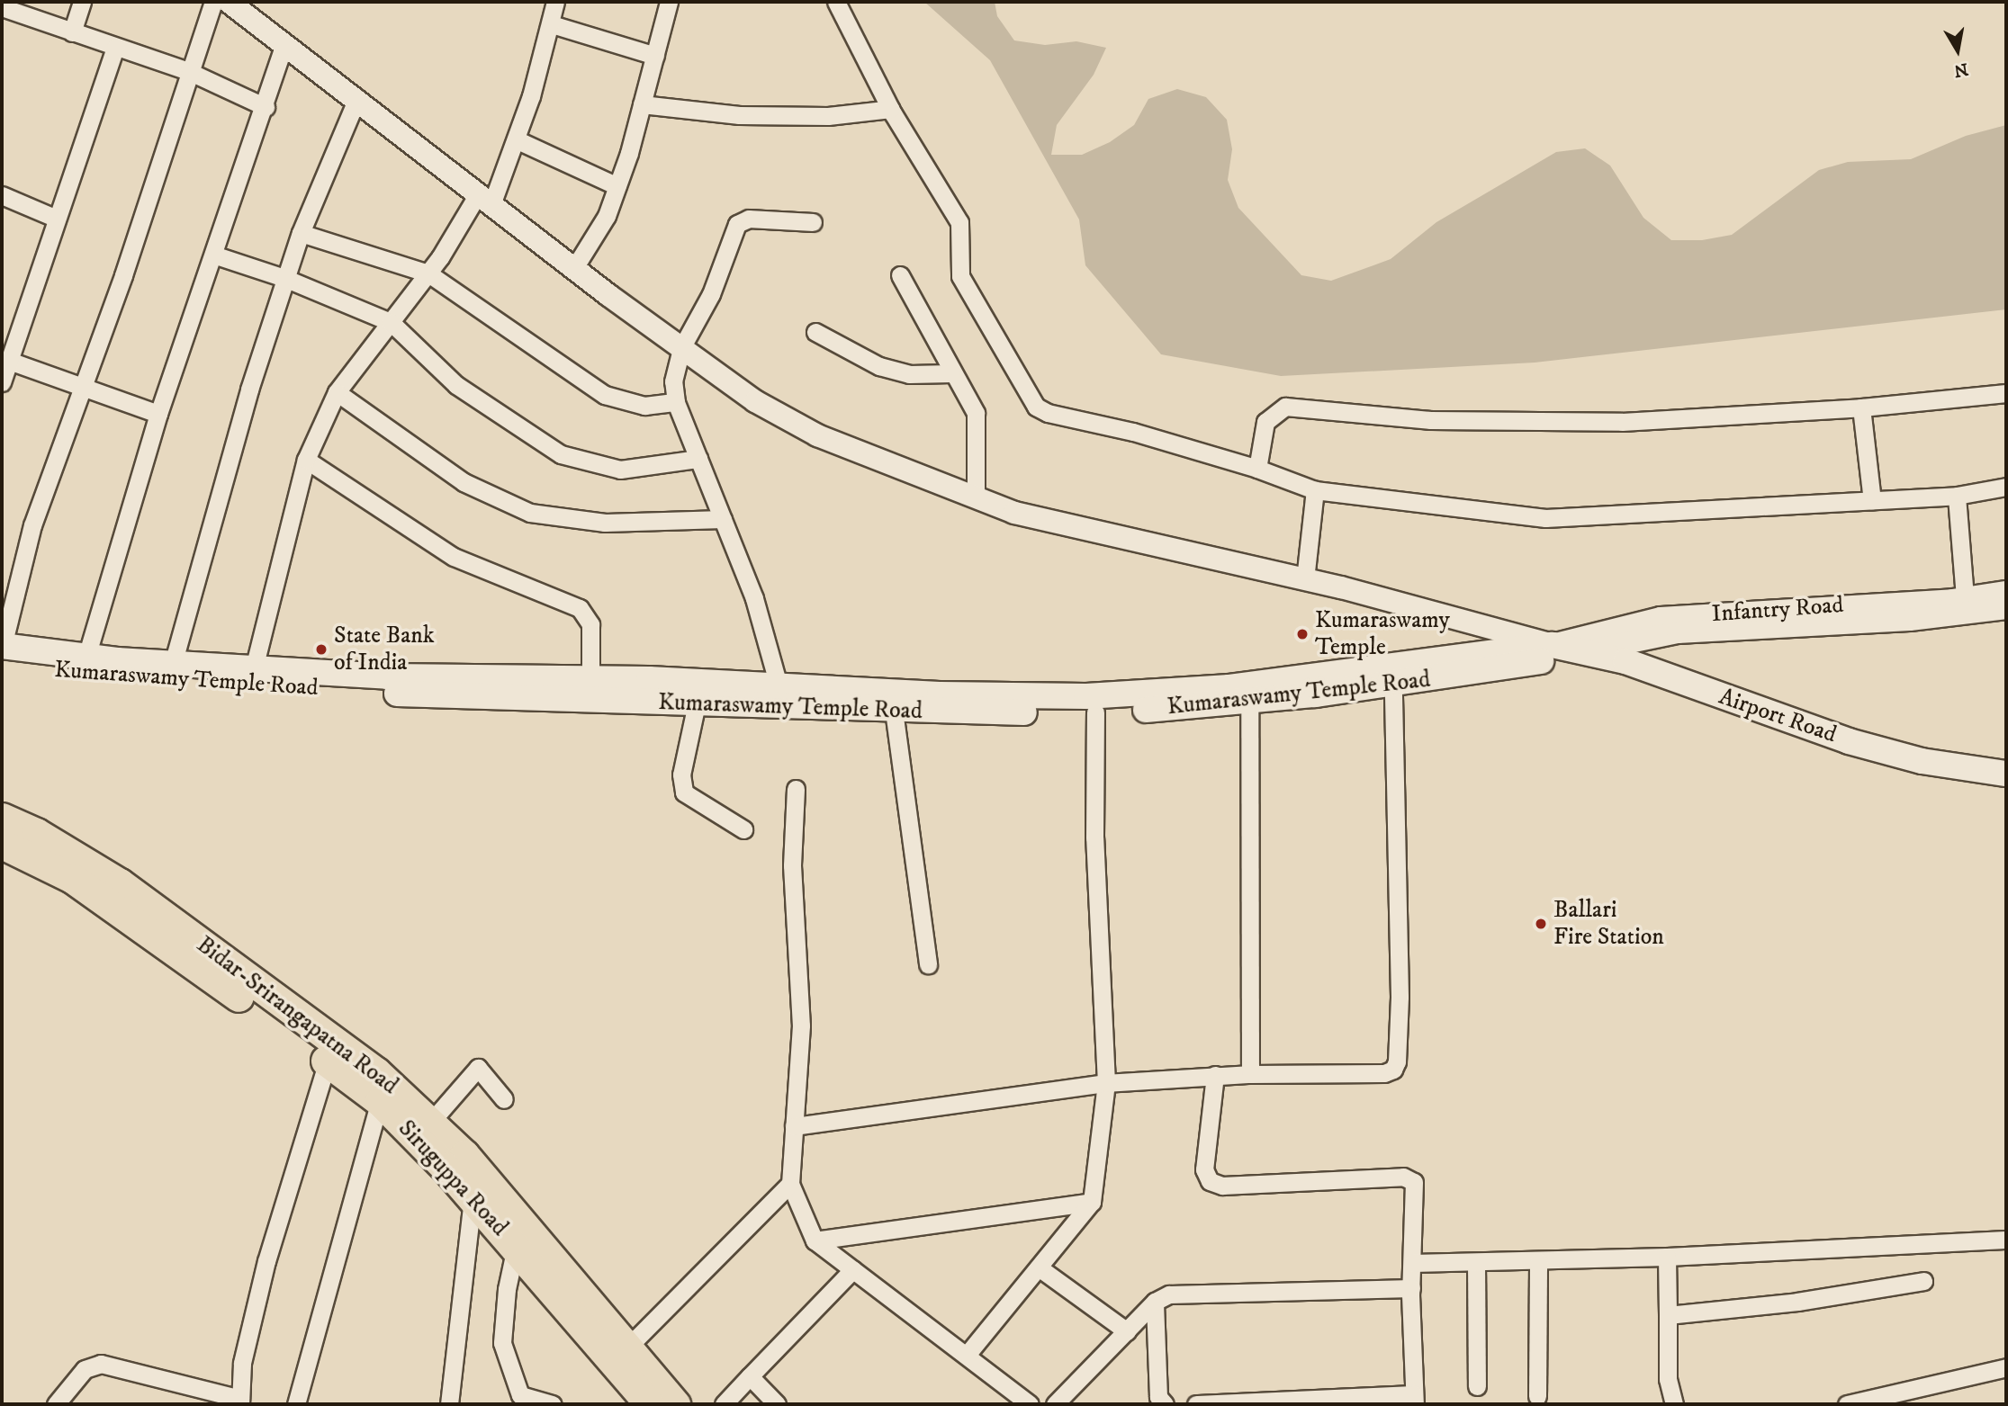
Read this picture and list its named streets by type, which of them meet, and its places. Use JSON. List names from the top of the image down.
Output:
{
  "streets": {
    "highway": ["Bidar-Srirangapatna Road", "Siruguppa Road"],
    "main road": ["Kumaraswamy Temple Road", "Airport Road"],
    "street": ["Infantry Road"]
  },
  "crossings": [
    ["Infantry Road", "Kumaraswamy Temple Road"],
    ["Infantry Road", "Airport Road"],
    ["Kumaraswamy Temple Road", "Airport Road"]
  ],
  "places": ["Kumaraswamy Temple", "State Bank of India", "Ballari Fire Station"],
  "north": "bottom"
}
